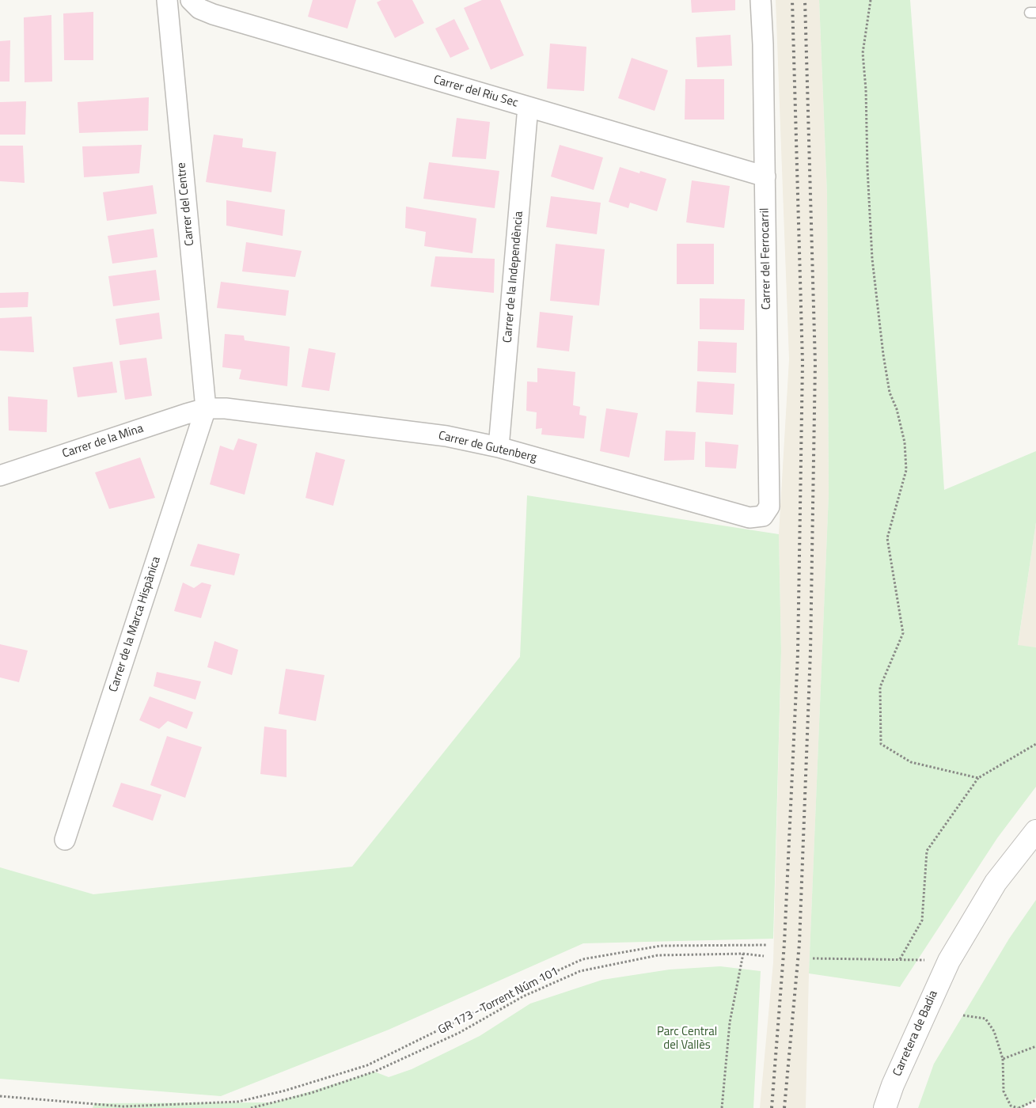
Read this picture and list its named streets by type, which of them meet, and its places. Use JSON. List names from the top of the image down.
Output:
{
  "streets": {
    "street": [
      "Carrer del Riu Sec",
      "Carrer del Centre",
      "Carrer del Ferrocarril",
      "Carrer de la Independència",
      "Carrer de la Mina",
      "Carrer de Gutenberg",
      "Carrer de la Marca Hispànica",
      "Carretera de Badia"
    ],
    "path": ["GR 173 - Torrent Núm 101"]
  },
  "crossings": [
    ["Carrer del Riu Sec", "Carrer del Ferrocarril"],
    ["Carrer del Riu Sec", "Carrer de la Independència"],
    ["Carrer del Centre", "Carrer de la Mina"],
    ["Carrer del Centre", "Carrer de Gutenberg"],
    ["Carrer del Centre", "Carrer de la Marca Hispànica"],
    ["Carrer del Ferrocarril", "Carrer de Gutenberg"],
    ["Carrer de la Independència", "Carrer de Gutenberg"],
    ["Carrer de la Mina", "Carrer de Gutenberg"],
    ["Carrer de la Mina", "Carrer de la Marca Hispànica"],
    ["Carrer de Gutenberg", "Carrer de la Marca Hispànica"]
  ],
  "parks": ["Parc Central del Vallès"]
}
